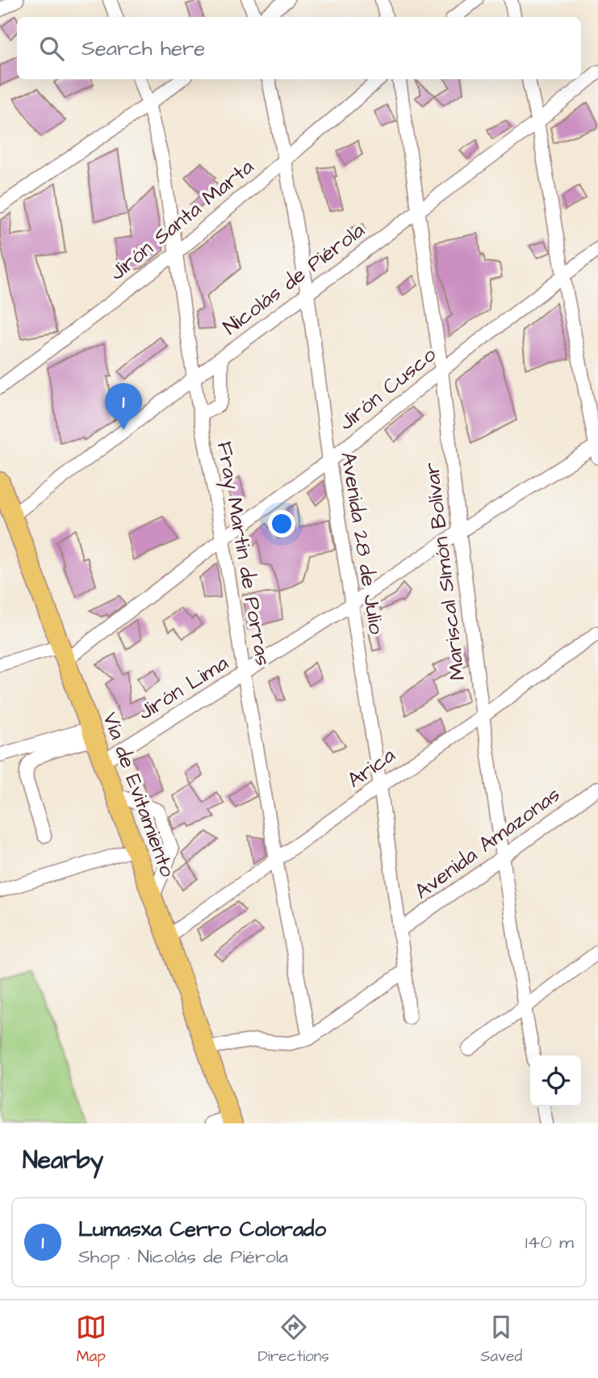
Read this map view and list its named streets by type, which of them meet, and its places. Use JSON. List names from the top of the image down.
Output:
{
  "streets": {
    "highway": ["Vía de Evitamiento"],
    "street": [
      "Jirón Santa Marta",
      "Nicolás de Piérola",
      "Jirón Cusco",
      "Avenida 28 de Julio",
      "Fray Martin de Porras",
      "Mariscal SImón Bolívar",
      "Jirón Lima",
      "Arica",
      "Avenida Amazonas"
    ]
  },
  "crossings": [
    ["Jirón Santa Marta", "Avenida 28 de Julio"],
    ["Jirón Santa Marta", "Fray Martin de Porras"],
    ["Nicolás de Piérola", "Avenida 28 de Julio"],
    ["Nicolás de Piérola", "Fray Martin de Porras"],
    ["Nicolás de Piérola", "Mariscal SImón Bolívar"],
    ["Nicolás de Piérola", "Vía de Evitamiento"],
    ["Jirón Cusco", "Avenida 28 de Julio"],
    ["Jirón Cusco", "Fray Martin de Porras"],
    ["Jirón Cusco", "Mariscal SImón Bolívar"],
    ["Jirón Cusco", "Vía de Evitamiento"],
    ["Avenida 28 de Julio", "Jirón Lima"],
    ["Avenida 28 de Julio", "Arica"],
    ["Avenida 28 de Julio", "Avenida Amazonas"],
    ["Fray Martin de Porras", "Jirón Lima"],
    ["Fray Martin de Porras", "Arica"],
    ["Mariscal SImón Bolívar", "Jirón Lima"],
    ["Mariscal SImón Bolívar", "Arica"],
    ["Mariscal SImón Bolívar", "Avenida Amazonas"],
    ["Jirón Lima", "Vía de Evitamiento"],
    ["Arica", "Vía de Evitamiento"]
  ],
  "page": {
    "search": "Search here",
    "pins": "1",
    "heading": "Nearby",
    "list": [
      {
        "mark": "1",
        "name": "Lumasxa Cerro Colorado",
        "note": "Shop · Nicolás de Piérola",
        "value": "140 m"
      }
    ],
    "nav": ["Map", "Directions", "Saved"]
  }
}
